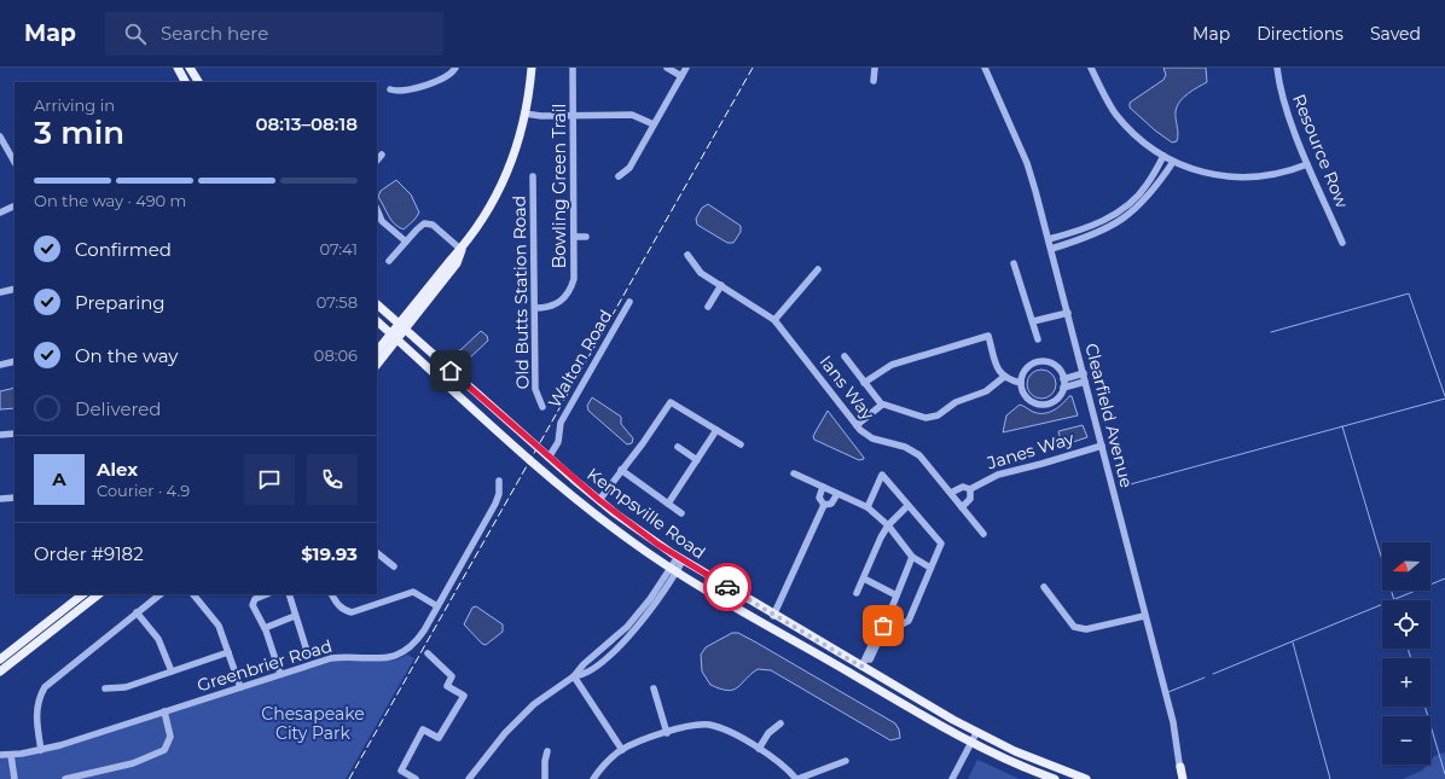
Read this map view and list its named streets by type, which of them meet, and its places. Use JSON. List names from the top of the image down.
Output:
{
  "streets": {
    "main road": ["Kempsville Road"],
    "street": [
      "Resource Row",
      "Bowling Green Trail",
      "Old Butts Station Road",
      "Walton Road",
      "Ians Way",
      "Clearfield Avenue",
      "Janes Way",
      "Greenbrier Road"
    ]
  },
  "crossings": [
    ["Bowling Green Trail", "Old Butts Station Road"],
    ["Walton Road", "Kempsville Road"],
    ["Ians Way", "Janes Way"],
    ["Clearfield Avenue", "Janes Way"]
  ],
  "parks": ["Chesapeake City Park"],
  "north": "left",
  "page": {
    "header": "Map",
    "search": "Search here",
    "nav": ["Map", "Directions", "Saved"],
    "heading": ["3 min", "Arriving in", "08:13–08:18"],
    "panel": [
      "Alex",
      "Courier · 4.9",
      "Order #9182",
      "$19.93"
    ],
    "bar": "On the way · 490 m",
    "list": [
      ["Confirmed", "07:41"],
      ["Preparing", "07:58"],
      ["On the way", "08:06"],
      "Delivered"
    ],
    "round": "A",
    "map_buttons": ["+", "−"]
  }
}
